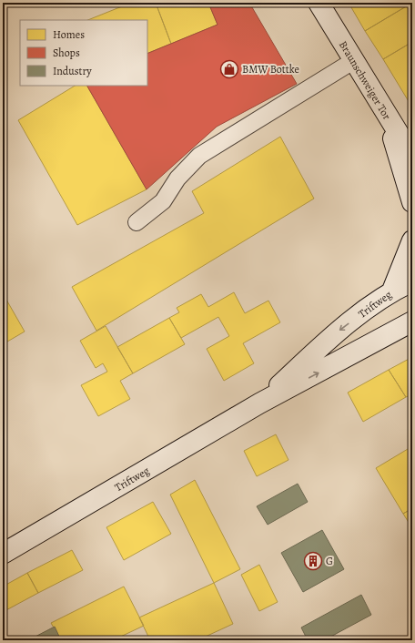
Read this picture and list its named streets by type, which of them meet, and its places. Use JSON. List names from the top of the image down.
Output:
{
  "streets": {
    "main road": ["Braunschweiger Tor", "Triftweg"]
  },
  "places": {
    "shop": ["BMW Bottke"],
    "building": ["G"]
  },
  "legend": ["Homes", "Shops", "Industry"]
}
